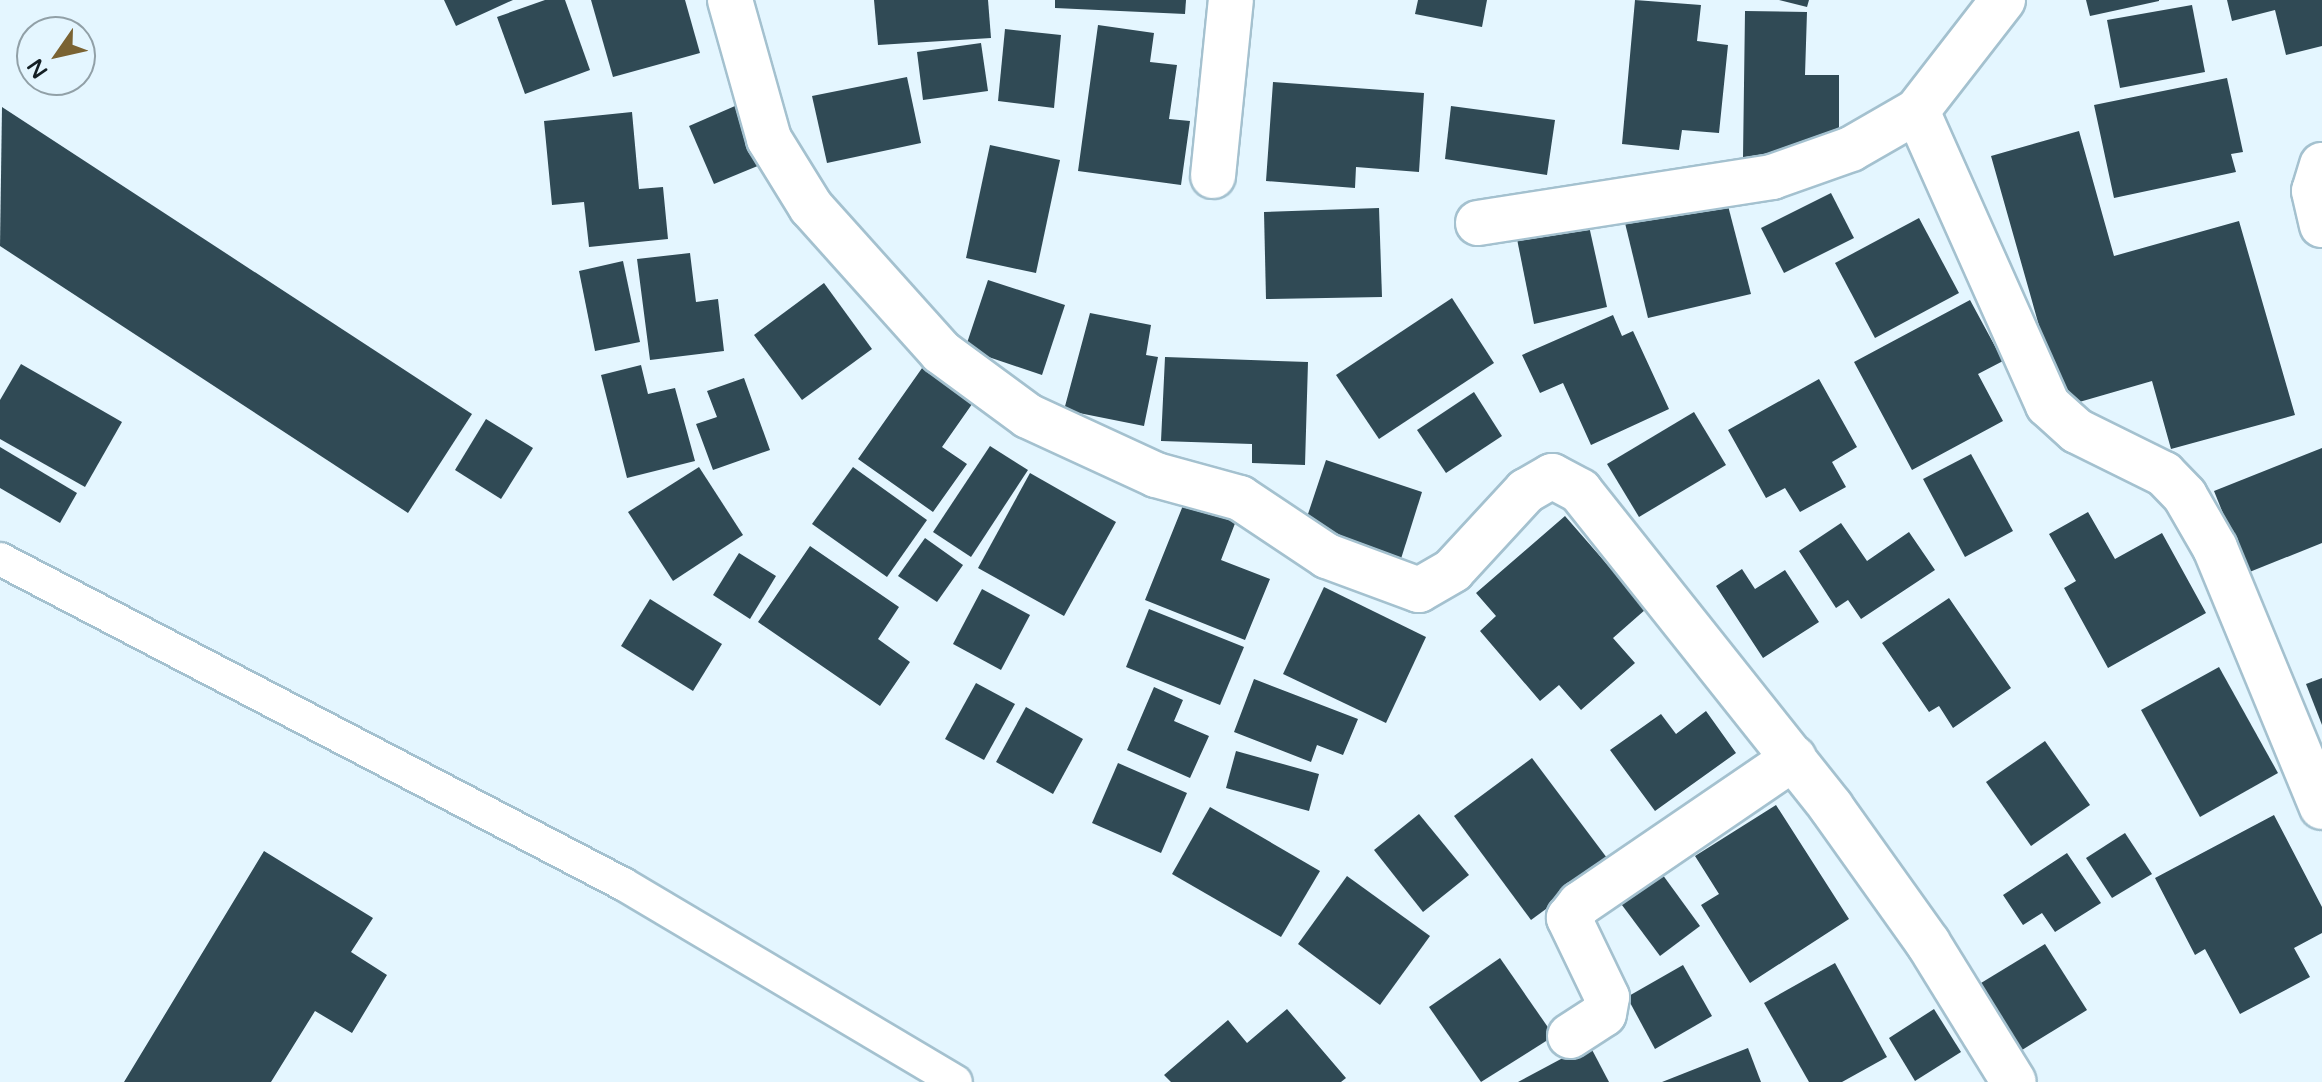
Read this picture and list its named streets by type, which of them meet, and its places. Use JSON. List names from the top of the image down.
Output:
{
  "north": "bottom left"
}
